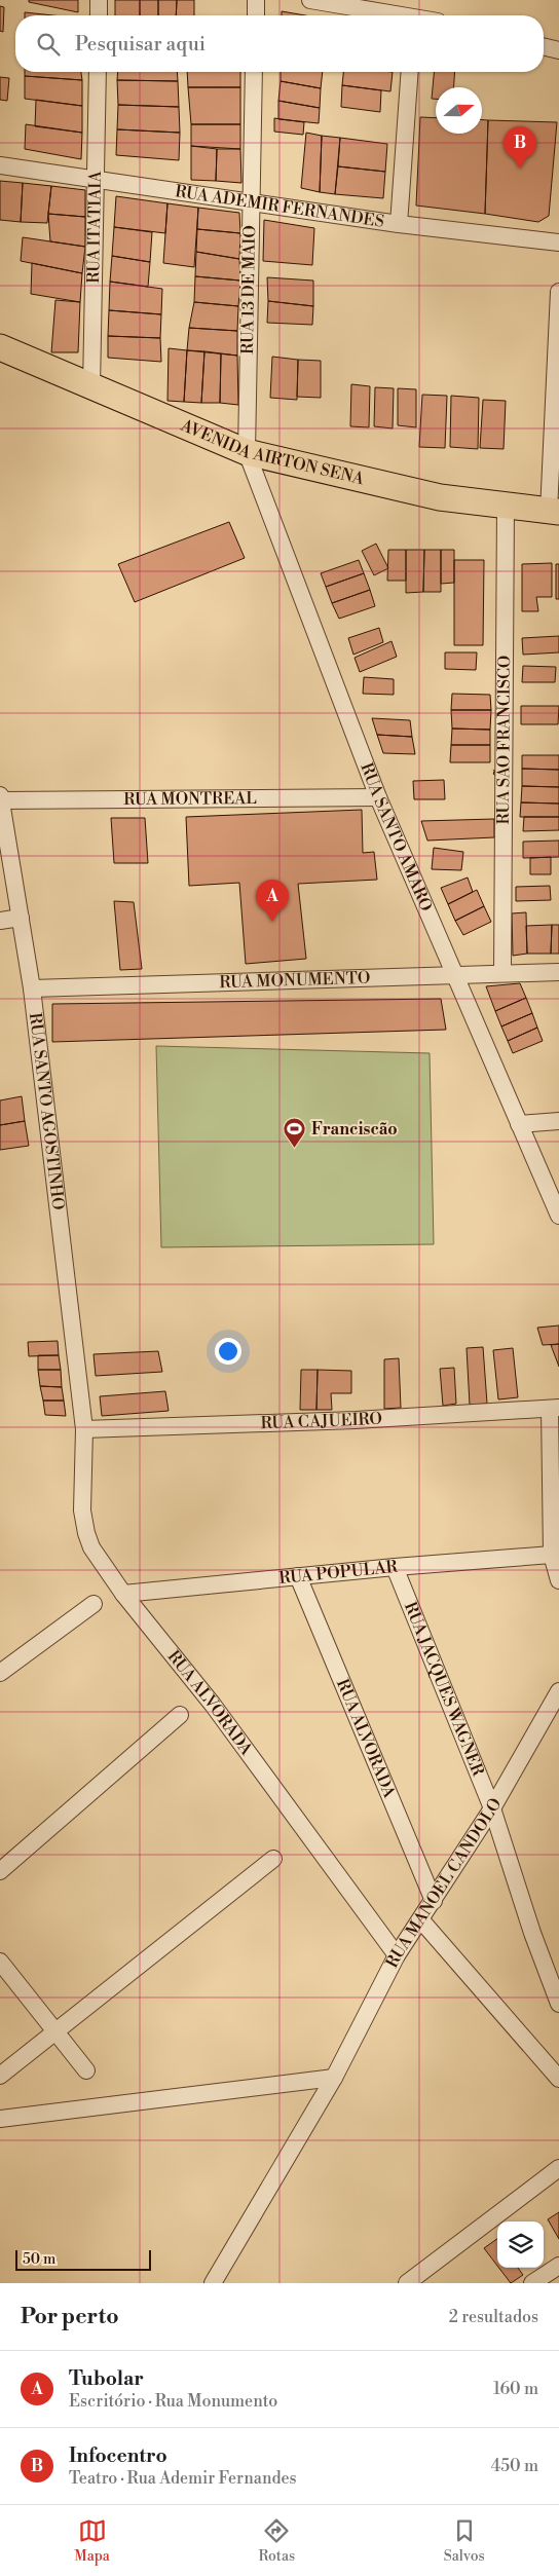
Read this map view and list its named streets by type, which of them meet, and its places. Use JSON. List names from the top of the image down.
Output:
{
  "streets": {
    "main road": ["AVENIDA AIRTON SENA"],
    "street": [
      "RUA ADEMIR FERNANDES",
      "RUA ITATIAIA",
      "RUA 13 DE MAIO",
      "RUA SÃO FRANCISCO",
      "RUA MONTREAL",
      "RUA SANTO AMARO",
      "RUA MONUMENTO",
      "RUA SANTO AGOSTINHO",
      "RUA CAJUEIRO",
      "RUA POPULAR",
      "RUA JACQUES WAGNER",
      "RUA ALVORADA",
      "RUA MANOEL CANDOLO"
    ]
  },
  "crossings": [
    ["RUA ADEMIR FERNANDES", "RUA ITATIAIA"],
    ["RUA ADEMIR FERNANDES", "RUA 13 DE MAIO"],
    ["RUA ITATIAIA", "AVENIDA AIRTON SENA"],
    ["RUA 13 DE MAIO", "AVENIDA AIRTON SENA"],
    ["RUA 13 DE MAIO", "RUA SANTO AMARO"],
    ["AVENIDA AIRTON SENA", "RUA SÃO FRANCISCO"],
    ["AVENIDA AIRTON SENA", "RUA SANTO AMARO"],
    ["RUA SÃO FRANCISCO", "RUA MONUMENTO"],
    ["RUA MONTREAL", "RUA SANTO AMARO"],
    ["RUA MONTREAL", "RUA SANTO AGOSTINHO"],
    ["RUA SANTO AMARO", "RUA MONUMENTO"],
    ["RUA MONUMENTO", "RUA SANTO AGOSTINHO"],
    ["RUA SANTO AGOSTINHO", "RUA CAJUEIRO"],
    ["RUA SANTO AGOSTINHO", "RUA ALVORADA"],
    ["RUA CAJUEIRO", "RUA ALVORADA"],
    ["RUA POPULAR", "RUA JACQUES WAGNER"],
    ["RUA POPULAR", "RUA ALVORADA"],
    ["RUA JACQUES WAGNER", "RUA MANOEL CANDOLO"],
    ["RUA ALVORADA", "RUA MANOEL CANDOLO"]
  ],
  "places": {
    "sports": ["Franciscão"]
  },
  "scale_bar": "50 m",
  "north": "right",
  "page": {
    "search": "Pesquisar aqui",
    "pins": ["B", "A"],
    "scale": "50 m",
    "heading": ["Por perto", "2 resultados"],
    "list": [
      {
        "mark": "A",
        "name": "Tubolar",
        "note": "Escritório · Rua Monumento",
        "value": "160 m"
      },
      {
        "mark": "B",
        "name": "Infocentro",
        "note": "Teatro · Rua Ademir Fernandes",
        "value": "450 m"
      }
    ],
    "nav": ["Mapa", "Rotas", "Salvos"]
  }
}
